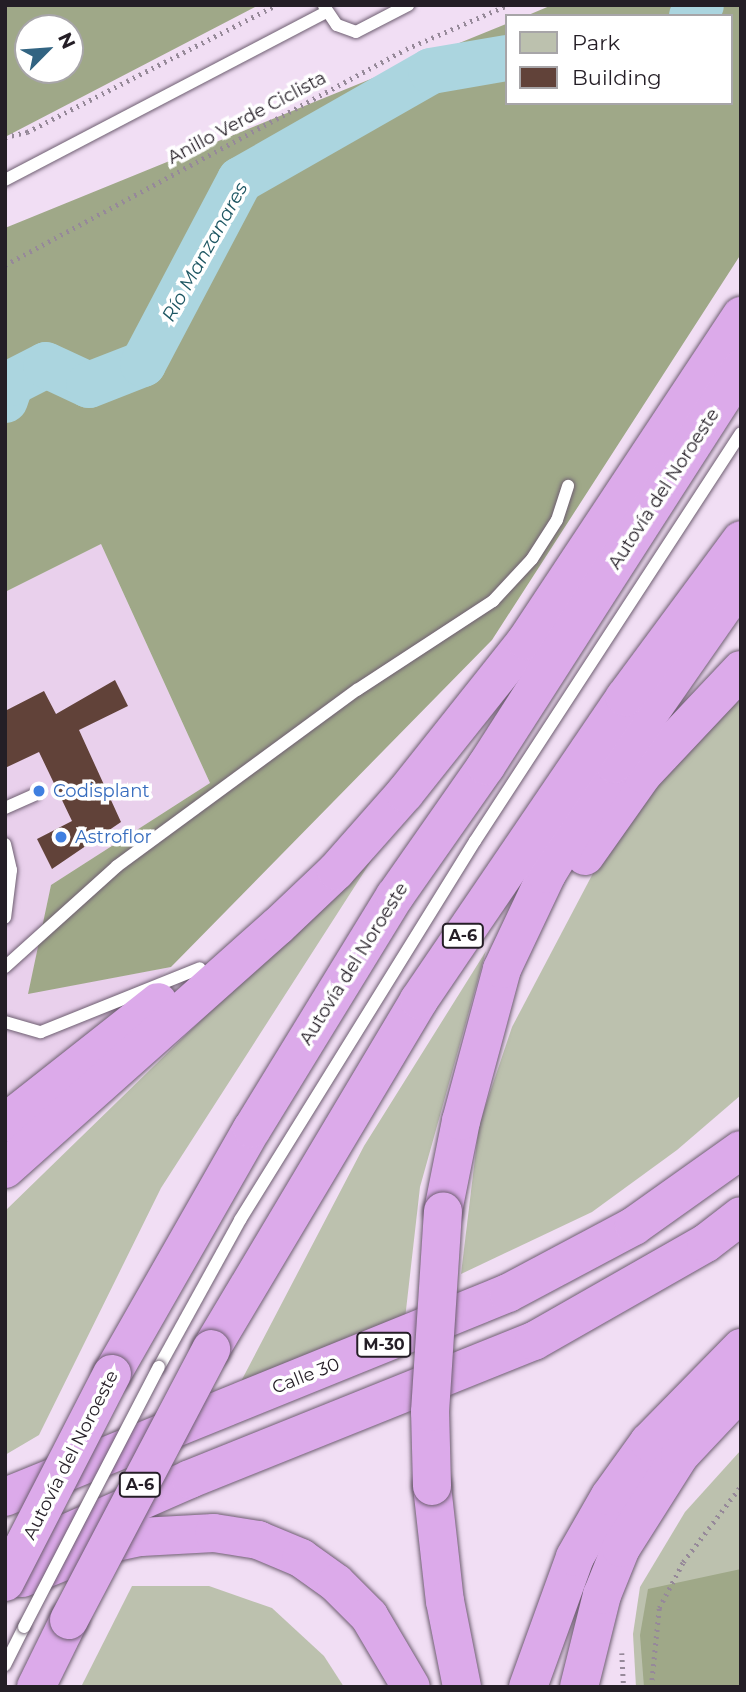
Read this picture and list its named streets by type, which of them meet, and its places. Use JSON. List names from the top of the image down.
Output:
{
  "streets": {
    "highway": [
      "Autovía del Noroeste",
      "A-6",
      "M-30",
      "Calle 30"
    ],
    "path": ["Anillo Verde Ciclista"]
  },
  "water": ["Río Manzanares"],
  "places": ["Codisplant", "Astroflor"],
  "legend": ["Park", "Building"],
  "north": "top right"
}
